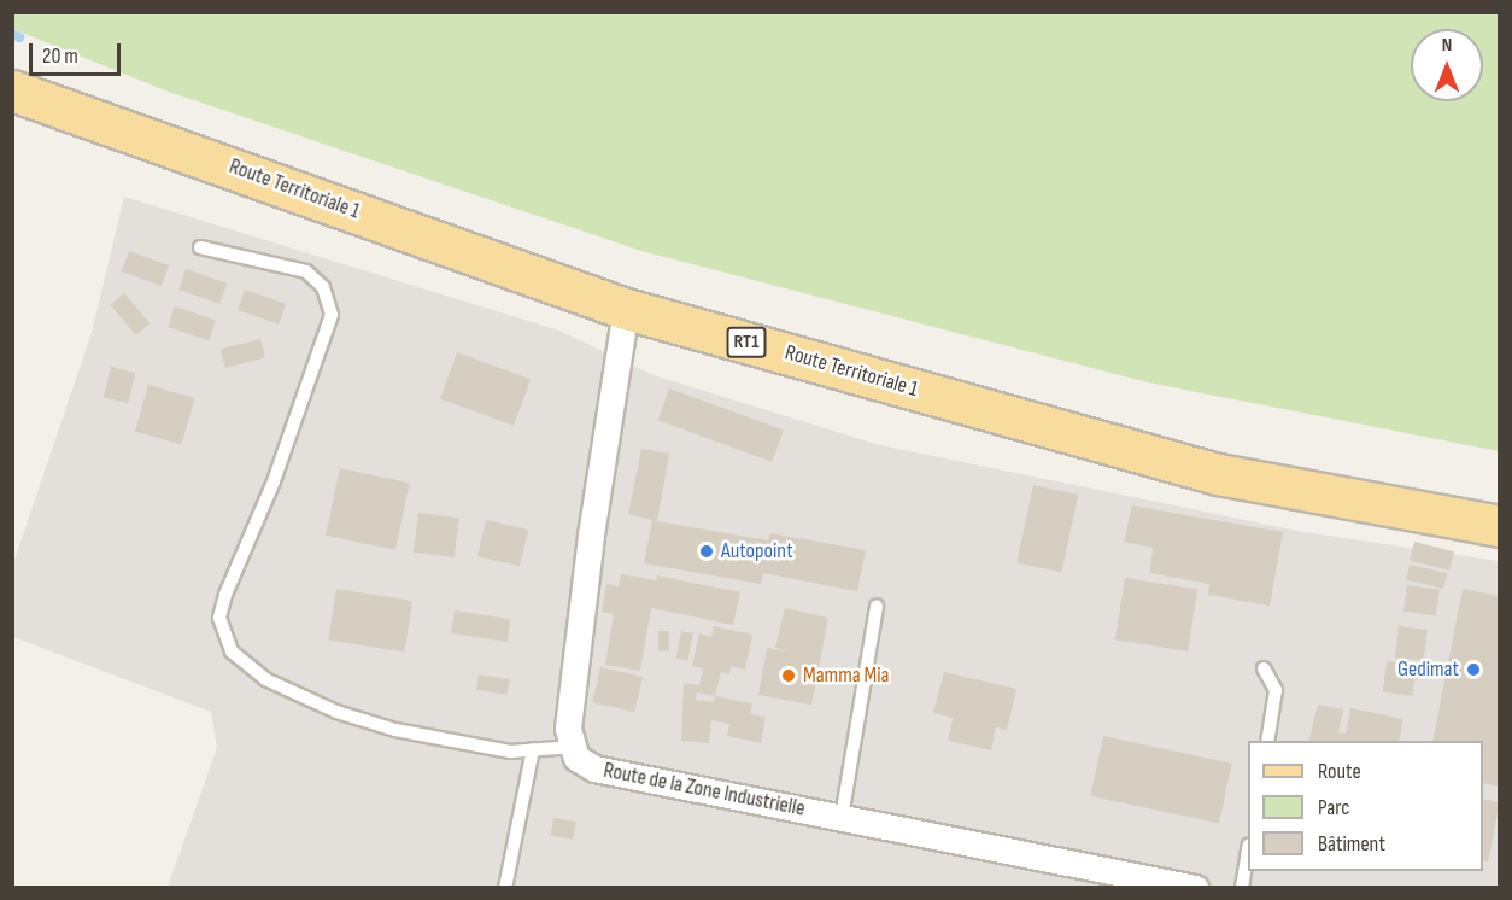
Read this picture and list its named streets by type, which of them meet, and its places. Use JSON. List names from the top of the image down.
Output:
{
  "streets": {
    "main road": ["Route Territoriale 1", "RT1"],
    "street": ["Route de la Zone Industrielle"]
  },
  "places": ["Autopoint", "Gedimat", "Mamma Mia"],
  "legend": ["Route", "Parc", "Bâtiment"],
  "scale_bar": "20 m",
  "north": "top"
}
